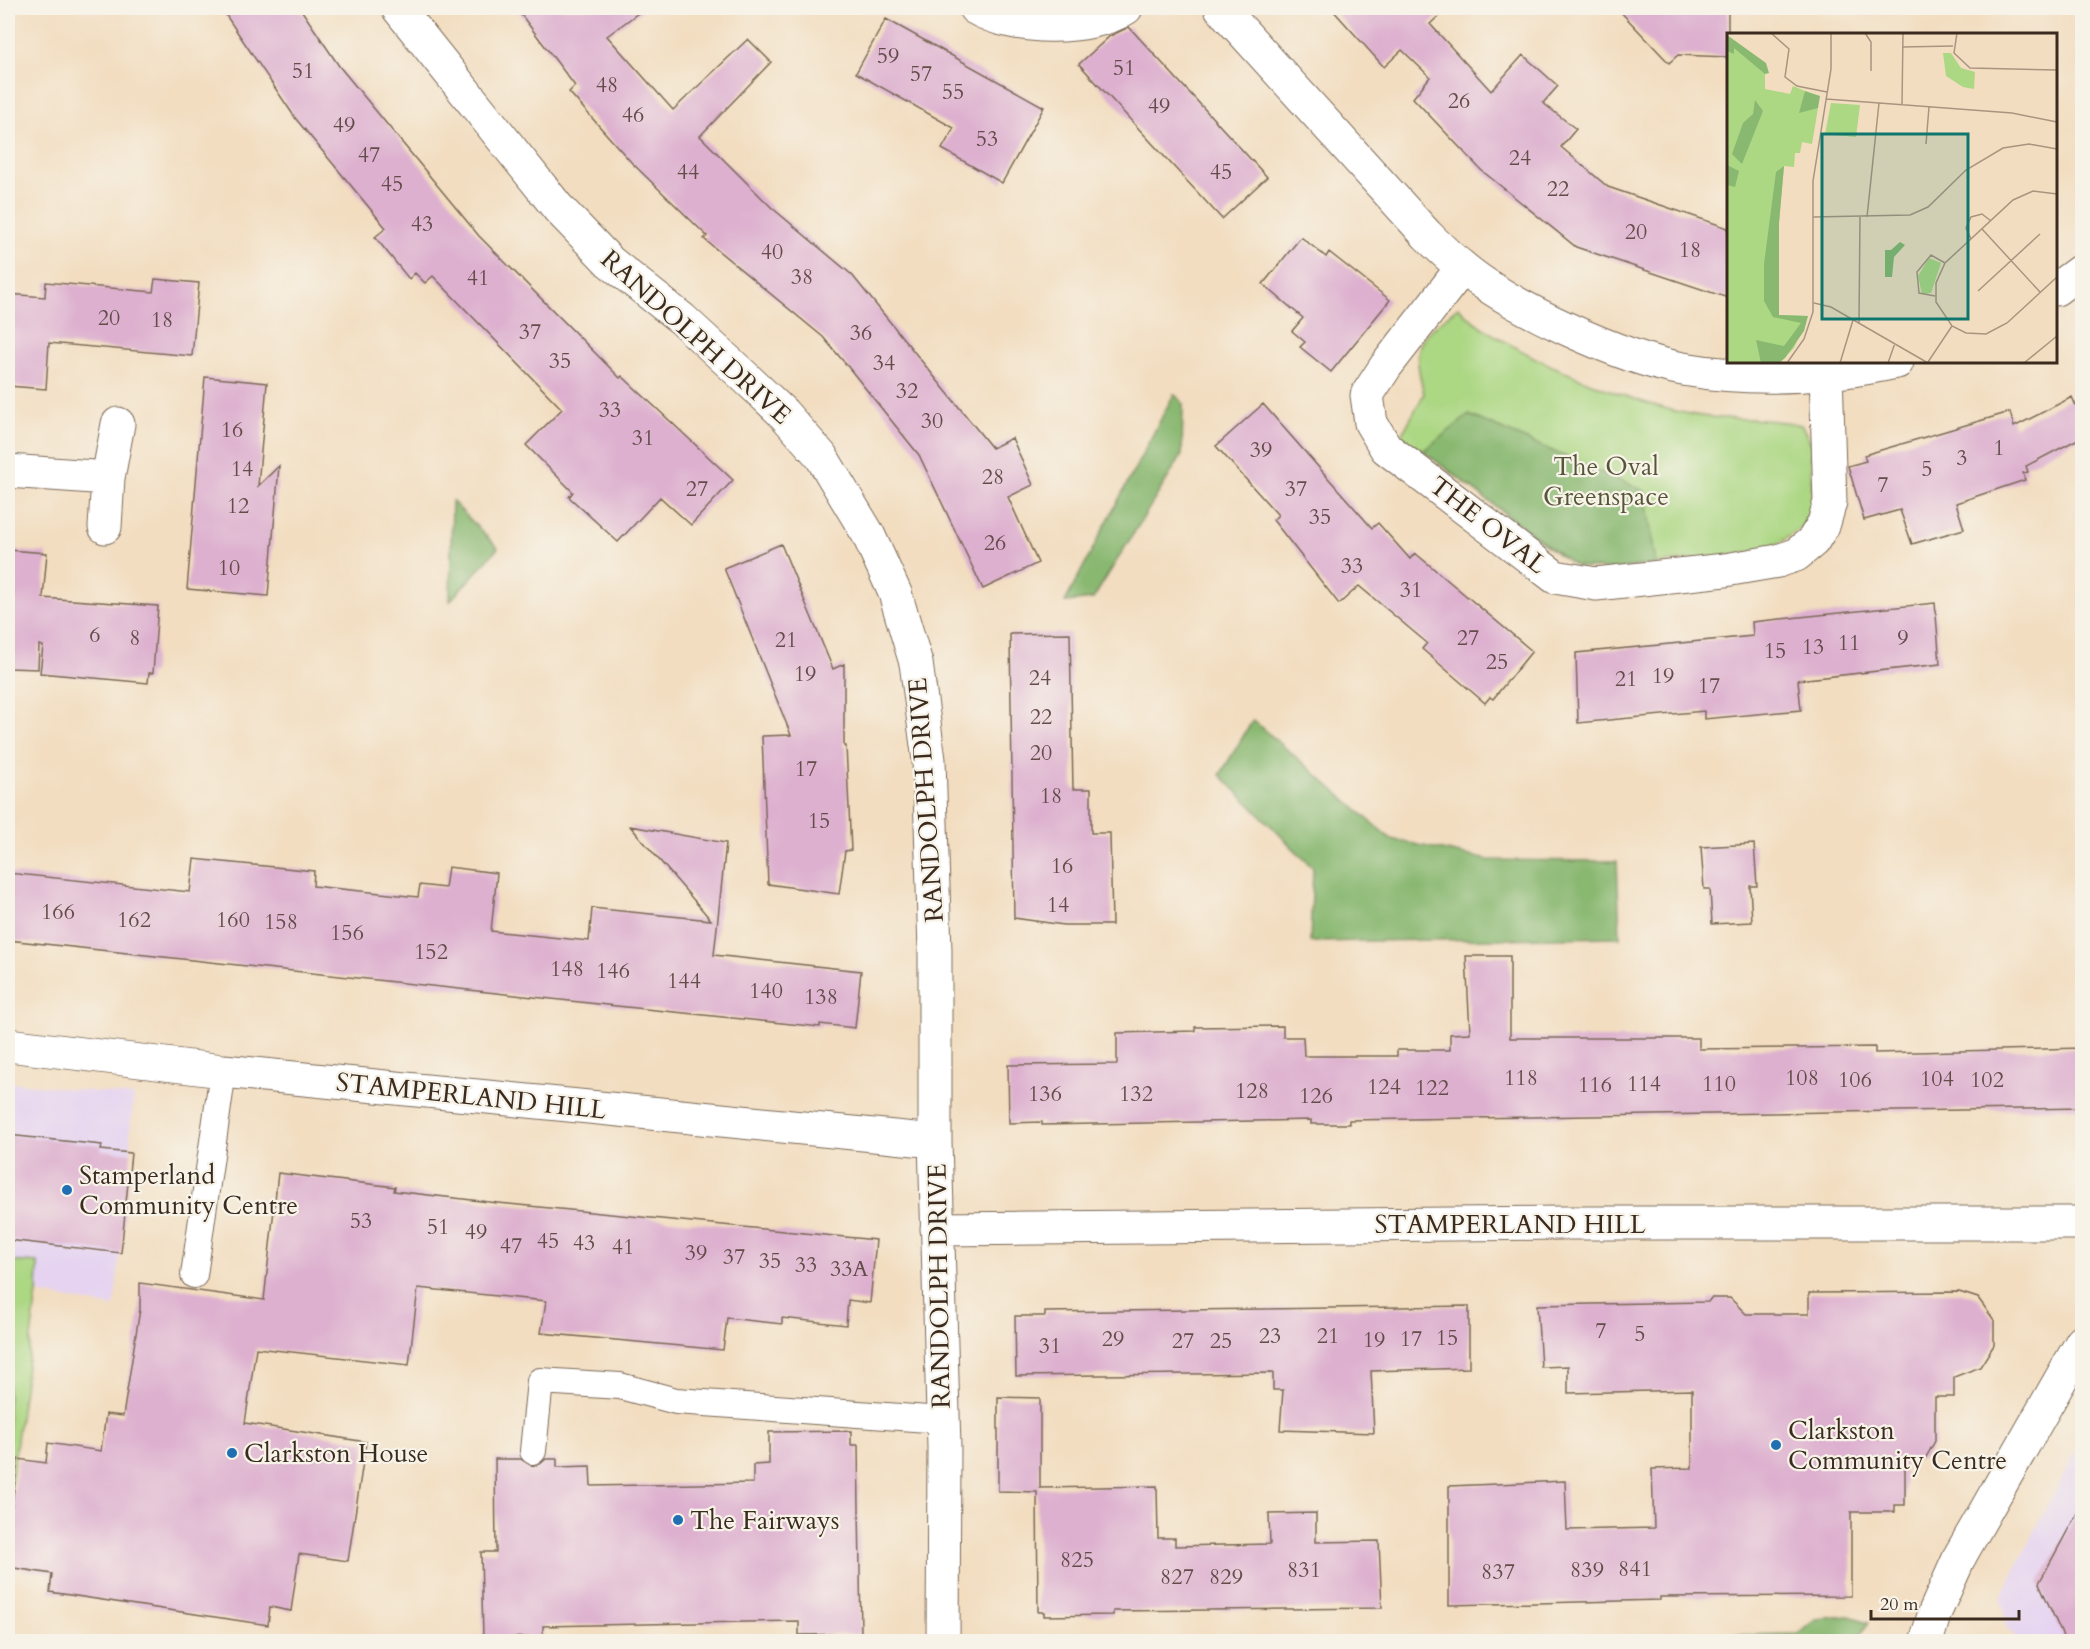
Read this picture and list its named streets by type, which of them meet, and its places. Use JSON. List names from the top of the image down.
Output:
{
  "streets": {
    "street": ["RANDOLPH DRIVE", "THE OVAL", "STAMPERLAND HILL"]
  },
  "crossings": [
    ["RANDOLPH DRIVE", "STAMPERLAND HILL"]
  ],
  "parks": ["The Oval Greenspace"],
  "places": [
    "Stamperland Community Centre",
    "Clarkston Community Centre",
    "Clarkston House",
    "The Fairways"
  ],
  "house_numbers": [
    "59",
    "51",
    "51",
    "57",
    "48",
    "55",
    "26",
    "49",
    "46",
    "49",
    "53",
    "47",
    "24",
    "44",
    "45",
    "45",
    "22",
    "43",
    "20",
    "18",
    "40",
    "38",
    "41",
    "20",
    "18",
    "37",
    "36",
    "35",
    "34",
    "32",
    "33",
    "30",
    "16",
    "31",
    "1",
    "39",
    "3",
    "14",
    "5",
    "28",
    "7",
    "27",
    "37",
    "12",
    "35",
    "26",
    "33",
    "10",
    "31",
    "6",
    "8",
    "27",
    "9",
    "21",
    "11",
    "13",
    "15",
    "25",
    "19",
    "19",
    "24",
    "21",
    "17",
    "22",
    "20",
    "17",
    "18",
    "15",
    "16",
    "14",
    "166",
    "162",
    "160",
    "158",
    "156",
    "152",
    "148",
    "146",
    "144",
    "140",
    "138",
    "118",
    "108",
    "104",
    "106",
    "102",
    "114",
    "110",
    "116",
    "124",
    "122",
    "128",
    "136",
    "132",
    "126",
    "53",
    "51",
    "49",
    "45",
    "43",
    "47",
    "41",
    "39",
    "37",
    "35",
    "33",
    "33A",
    "7",
    "5",
    "23",
    "21",
    "15",
    "29",
    "17",
    "19",
    "27",
    "25",
    "31",
    "825",
    "841",
    "831",
    "839",
    "837",
    "827",
    "829"
  ],
  "scale_bar": "20 m"
}
